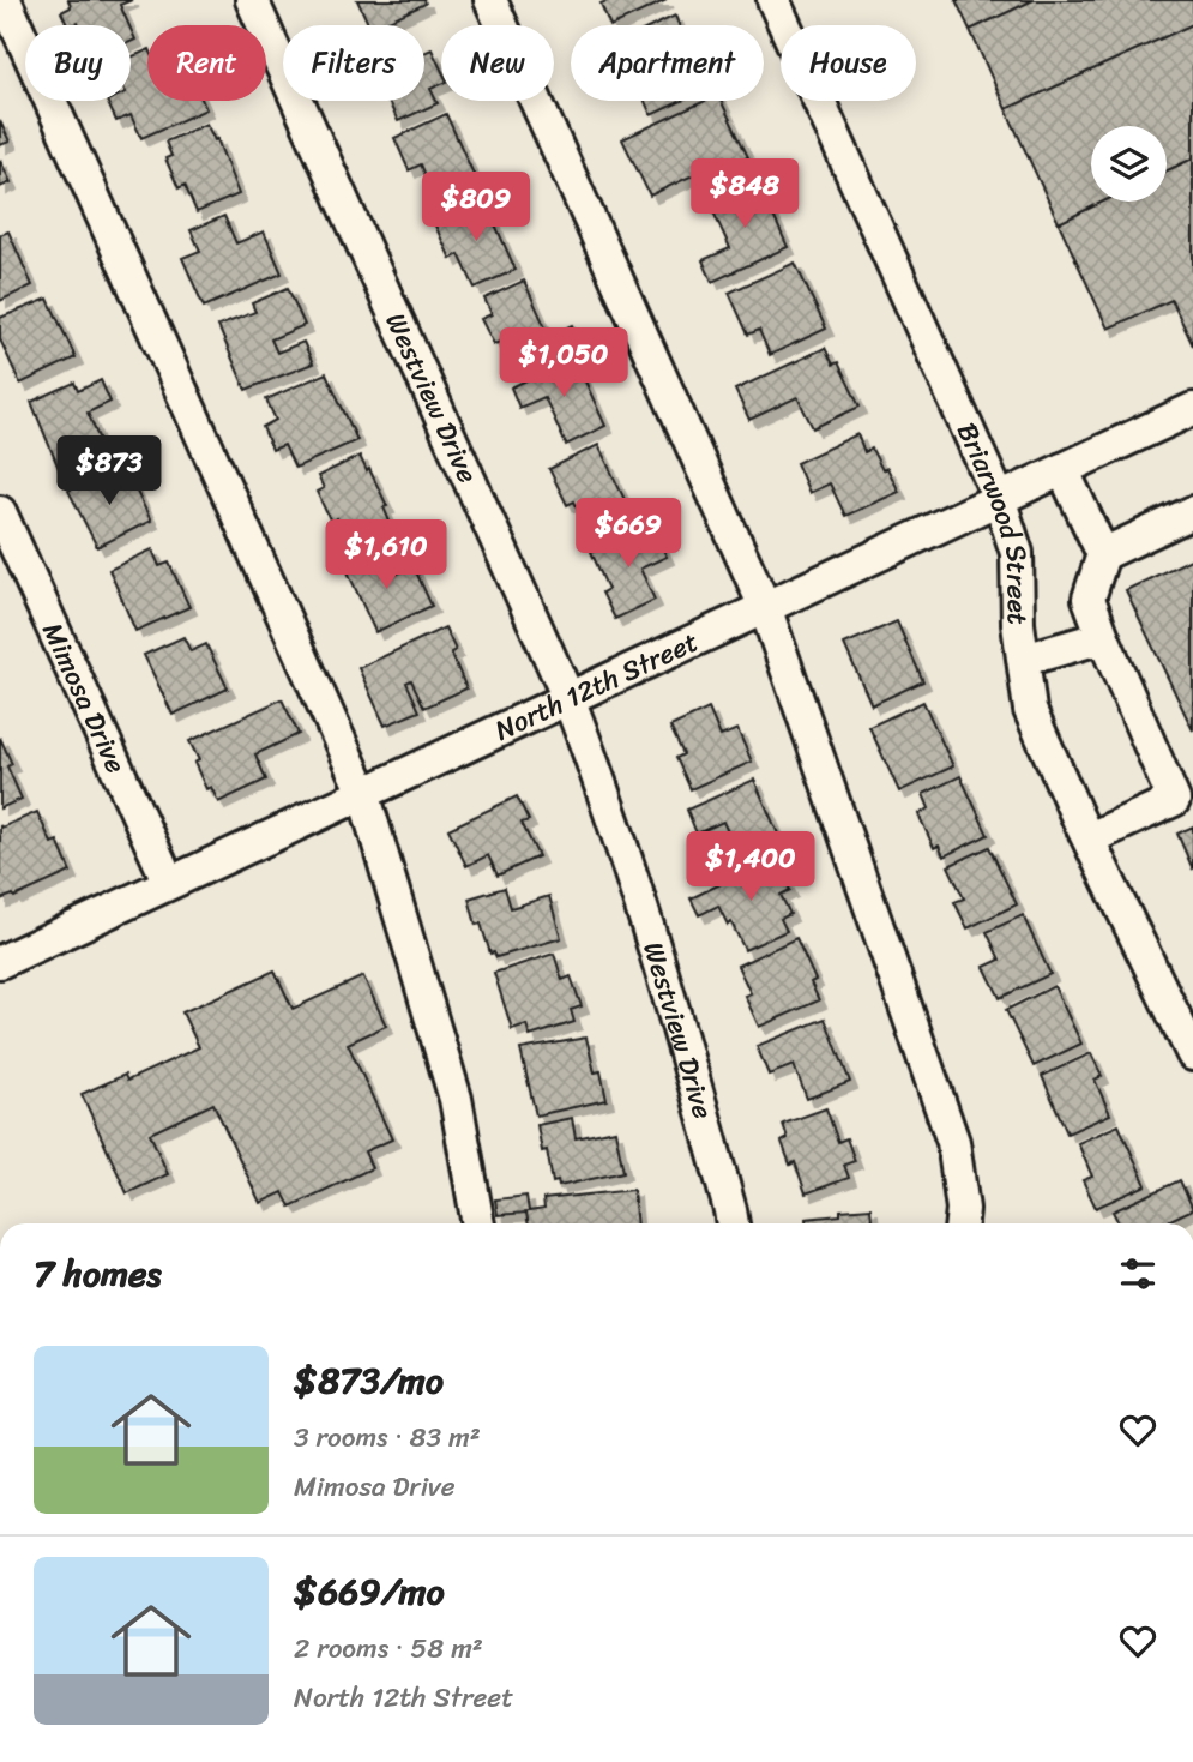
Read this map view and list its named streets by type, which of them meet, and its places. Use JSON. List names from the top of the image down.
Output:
{
  "streets": {
    "street": [
      "Westview Drive",
      "Briarwood Street",
      "North 12th Street",
      "Mimosa Drive"
    ]
  },
  "crossings": [
    ["Westview Drive", "North 12th Street"],
    ["Briarwood Street", "North 12th Street"],
    ["North 12th Street", "Mimosa Drive"]
  ],
  "page": {
    "chip": [
      "Buy",
      "Rent",
      "Filters",
      "New",
      "Apartment",
      "House"
    ],
    "price": [
      "$848",
      "$809",
      "$1,050",
      "$873",
      "$669",
      "$1,610",
      "$1,400"
    ],
    "heading": "7 homes",
    "list": [
      {
        "name": "$873/mo",
        "note": "3 rooms · 83 m² · Mimosa Drive"
      },
      {
        "name": "$669/mo",
        "note": "2 rooms · 58 m² · North 12th Street"
      }
    ]
  }
}
